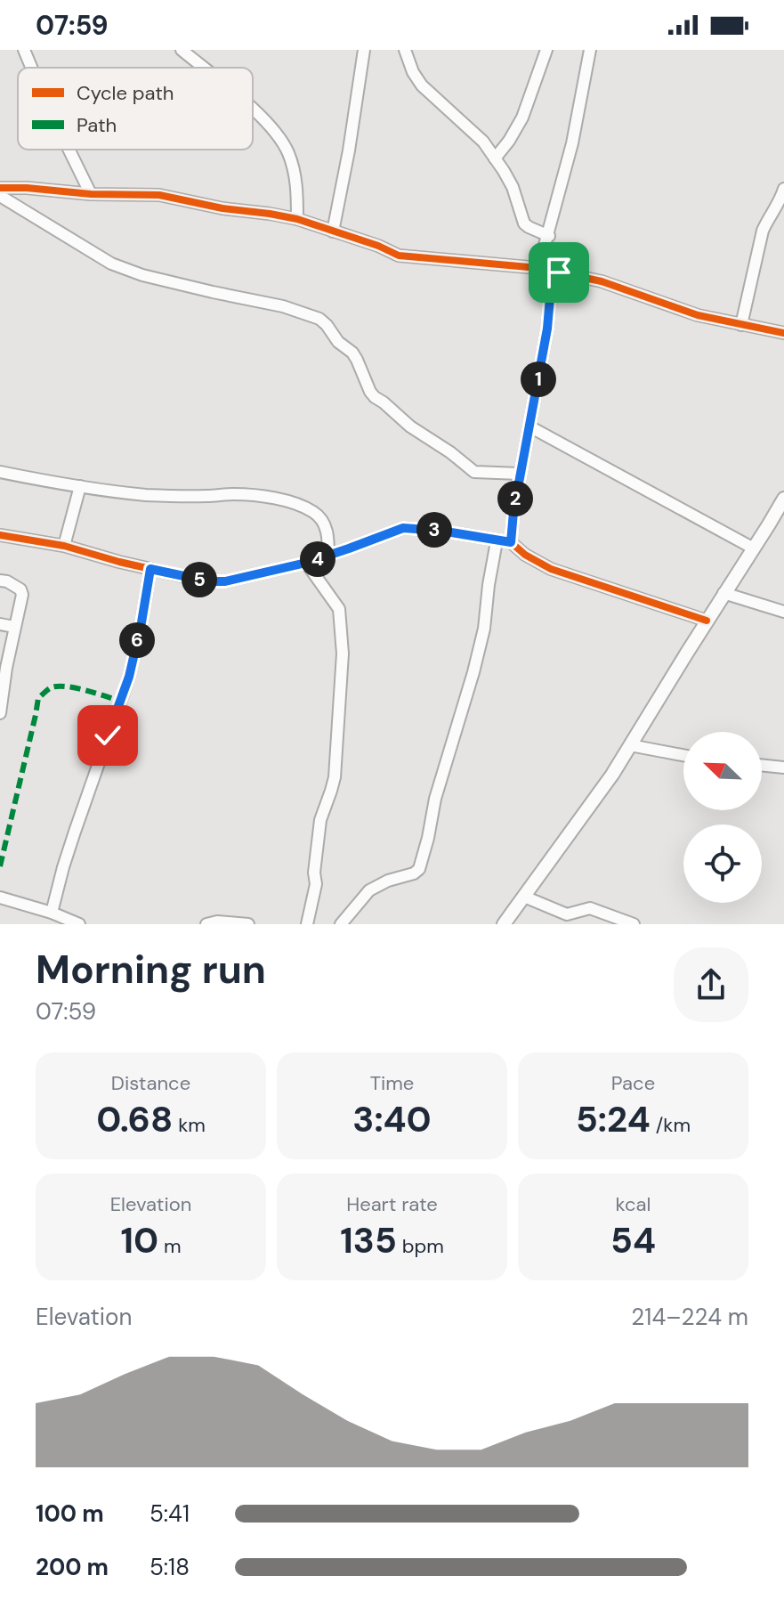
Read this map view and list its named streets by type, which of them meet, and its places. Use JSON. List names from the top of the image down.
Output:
{
  "legend": ["Cycle path", "Path"],
  "north": "top left",
  "page": {
    "status": "07:59",
    "pins": [
      "1",
      "2",
      "3",
      "4",
      "5",
      "6"
    ],
    "heading": ["Morning run", "07:59"],
    "stats": [
      ["Distance", "0.68 km"],
      ["Time", "3:40"],
      ["Pace", "5:24 /km"],
      ["Elevation", "10 m"],
      ["Heart rate", "135 bpm"],
      ["kcal", "54"]
    ],
    "chart": ["Elevation", "214–224 m"],
    "list": [
      {
        "name": "100 m",
        "note": "5:41"
      },
      {
        "name": "200 m",
        "note": "5:18"
      }
    ]
  }
}
